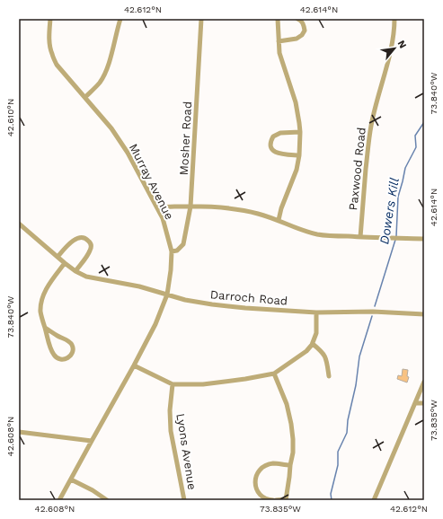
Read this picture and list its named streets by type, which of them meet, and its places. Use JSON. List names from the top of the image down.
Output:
{
  "streets": {
    "street": [
      "Mosher Road",
      "Paxwood Road",
      "Murray Avenue",
      "Darroch Road",
      "Lyons Avenue"
    ]
  },
  "crossings": [
    ["Mosher Road", "Murray Avenue"],
    ["Murray Avenue", "Darroch Road"]
  ],
  "water": ["Dowers Kill"],
  "north": "top right",
  "coordinates": [
    "42.612°N",
    "42.614°N",
    "73.840°W",
    "42.610°N",
    "73.835°W",
    "42.608°N"
  ]
}
